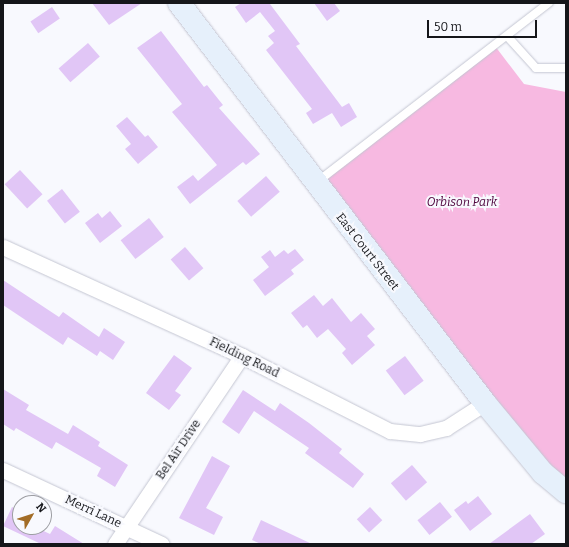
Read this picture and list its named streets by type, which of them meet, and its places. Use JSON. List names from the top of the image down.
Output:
{
  "streets": {
    "main road": ["East Court Street"],
    "street": ["Fielding Road", "Bel Air Drive", "Merri Lane"]
  },
  "crossings": [
    ["East Court Street", "Fielding Road"],
    ["Fielding Road", "Bel Air Drive"],
    ["Bel Air Drive", "Merri Lane"]
  ],
  "parks": ["Orbison Park"],
  "scale_bar": "50 m",
  "north": "top right"
}
